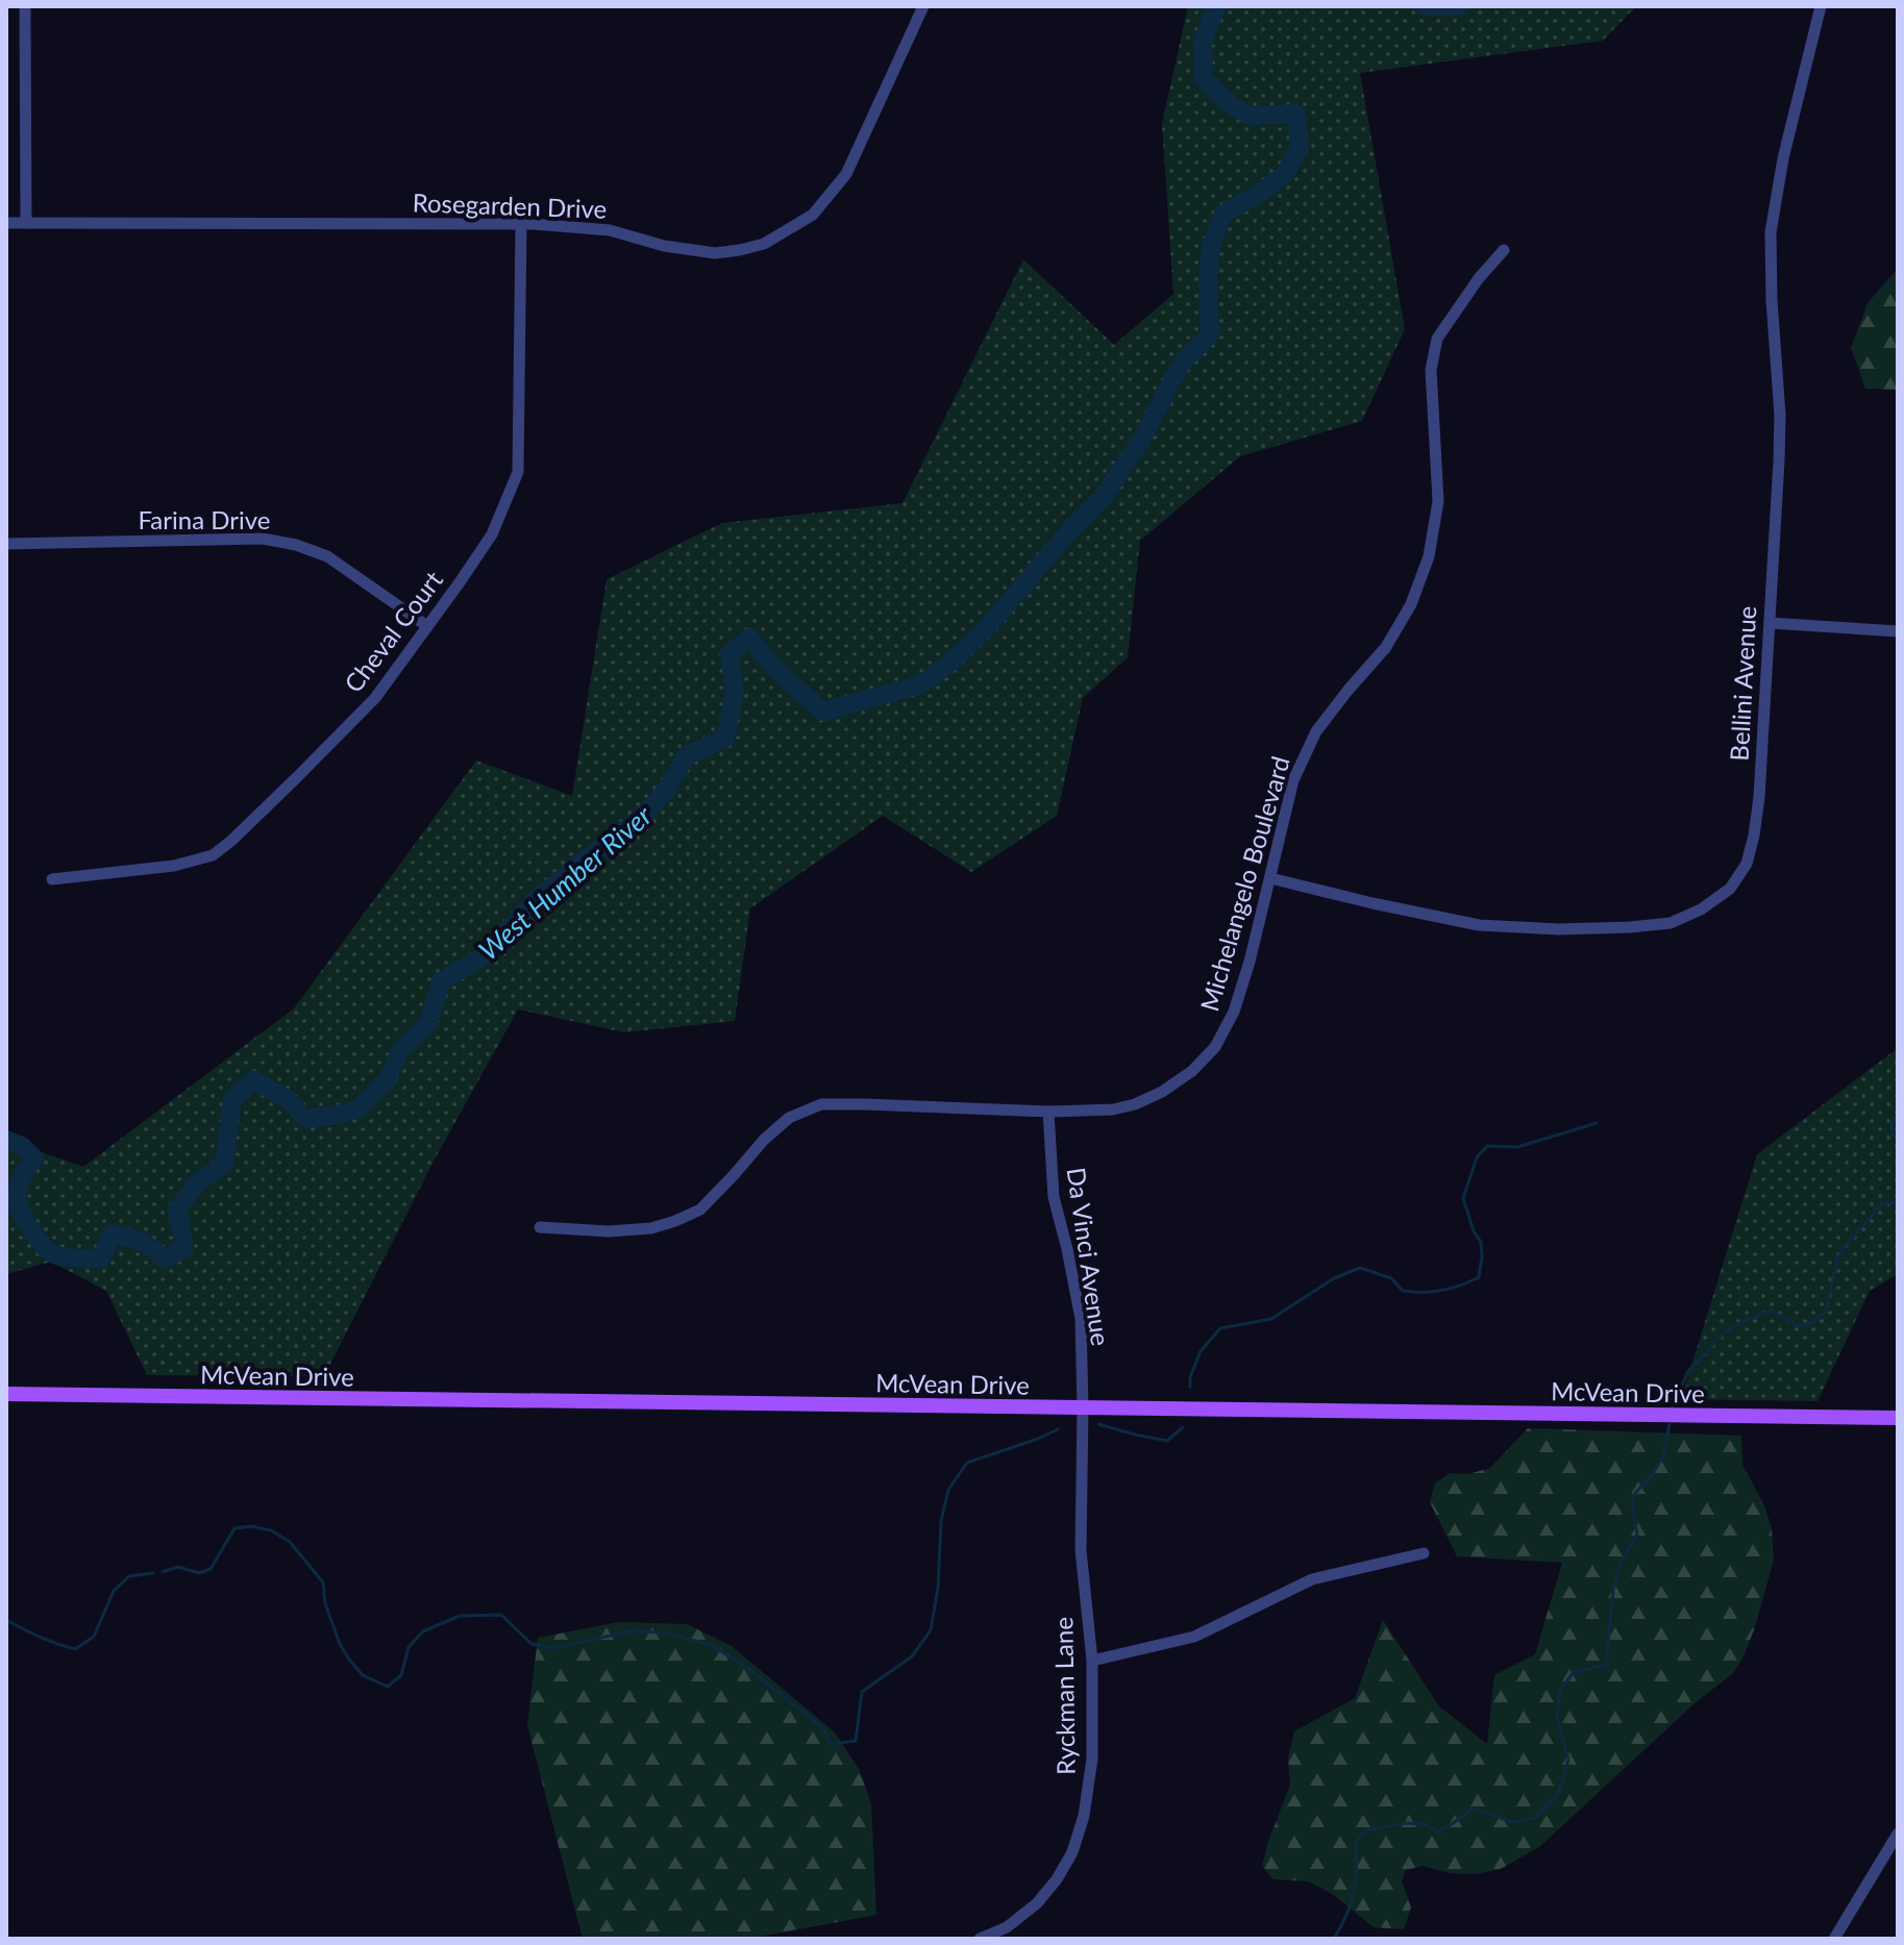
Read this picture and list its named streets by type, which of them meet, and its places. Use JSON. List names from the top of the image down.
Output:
{
  "streets": {
    "main road": ["McVean Drive"],
    "street": [
      "Rosegarden Drive",
      "Farina Drive",
      "Cheval Court",
      "Bellini Avenue",
      "Michelangelo Boulevard",
      "Da Vinci Avenue",
      "Ryckman Lane"
    ]
  },
  "crossings": [
    ["Rosegarden Drive", "Cheval Court"],
    ["Farina Drive", "Cheval Court"],
    ["Bellini Avenue", "Michelangelo Boulevard"],
    ["Michelangelo Boulevard", "Da Vinci Avenue"],
    ["Da Vinci Avenue", "McVean Drive"],
    ["Da Vinci Avenue", "Ryckman Lane"],
    ["McVean Drive", "Ryckman Lane"]
  ],
  "water": ["West Humber River"]
}
